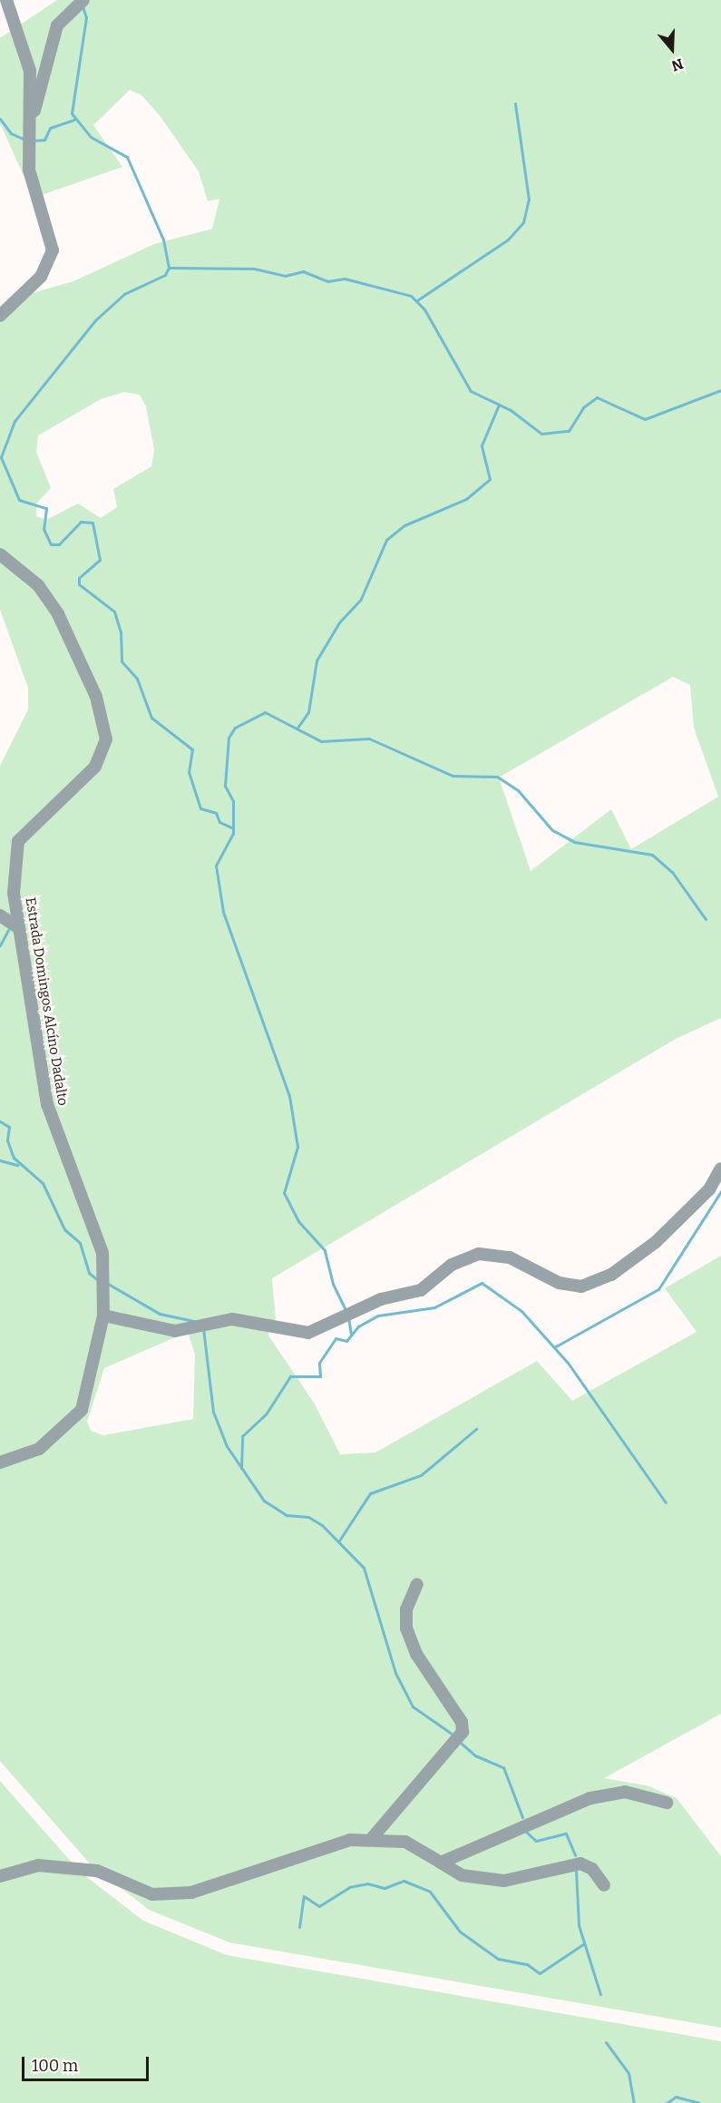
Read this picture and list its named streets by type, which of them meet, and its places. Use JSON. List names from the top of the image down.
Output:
{
  "streets": {
    "street": ["Estrada Domingos Alcíno Dadalto"]
  },
  "scale_bar": "100 m",
  "north": "bottom"
}
